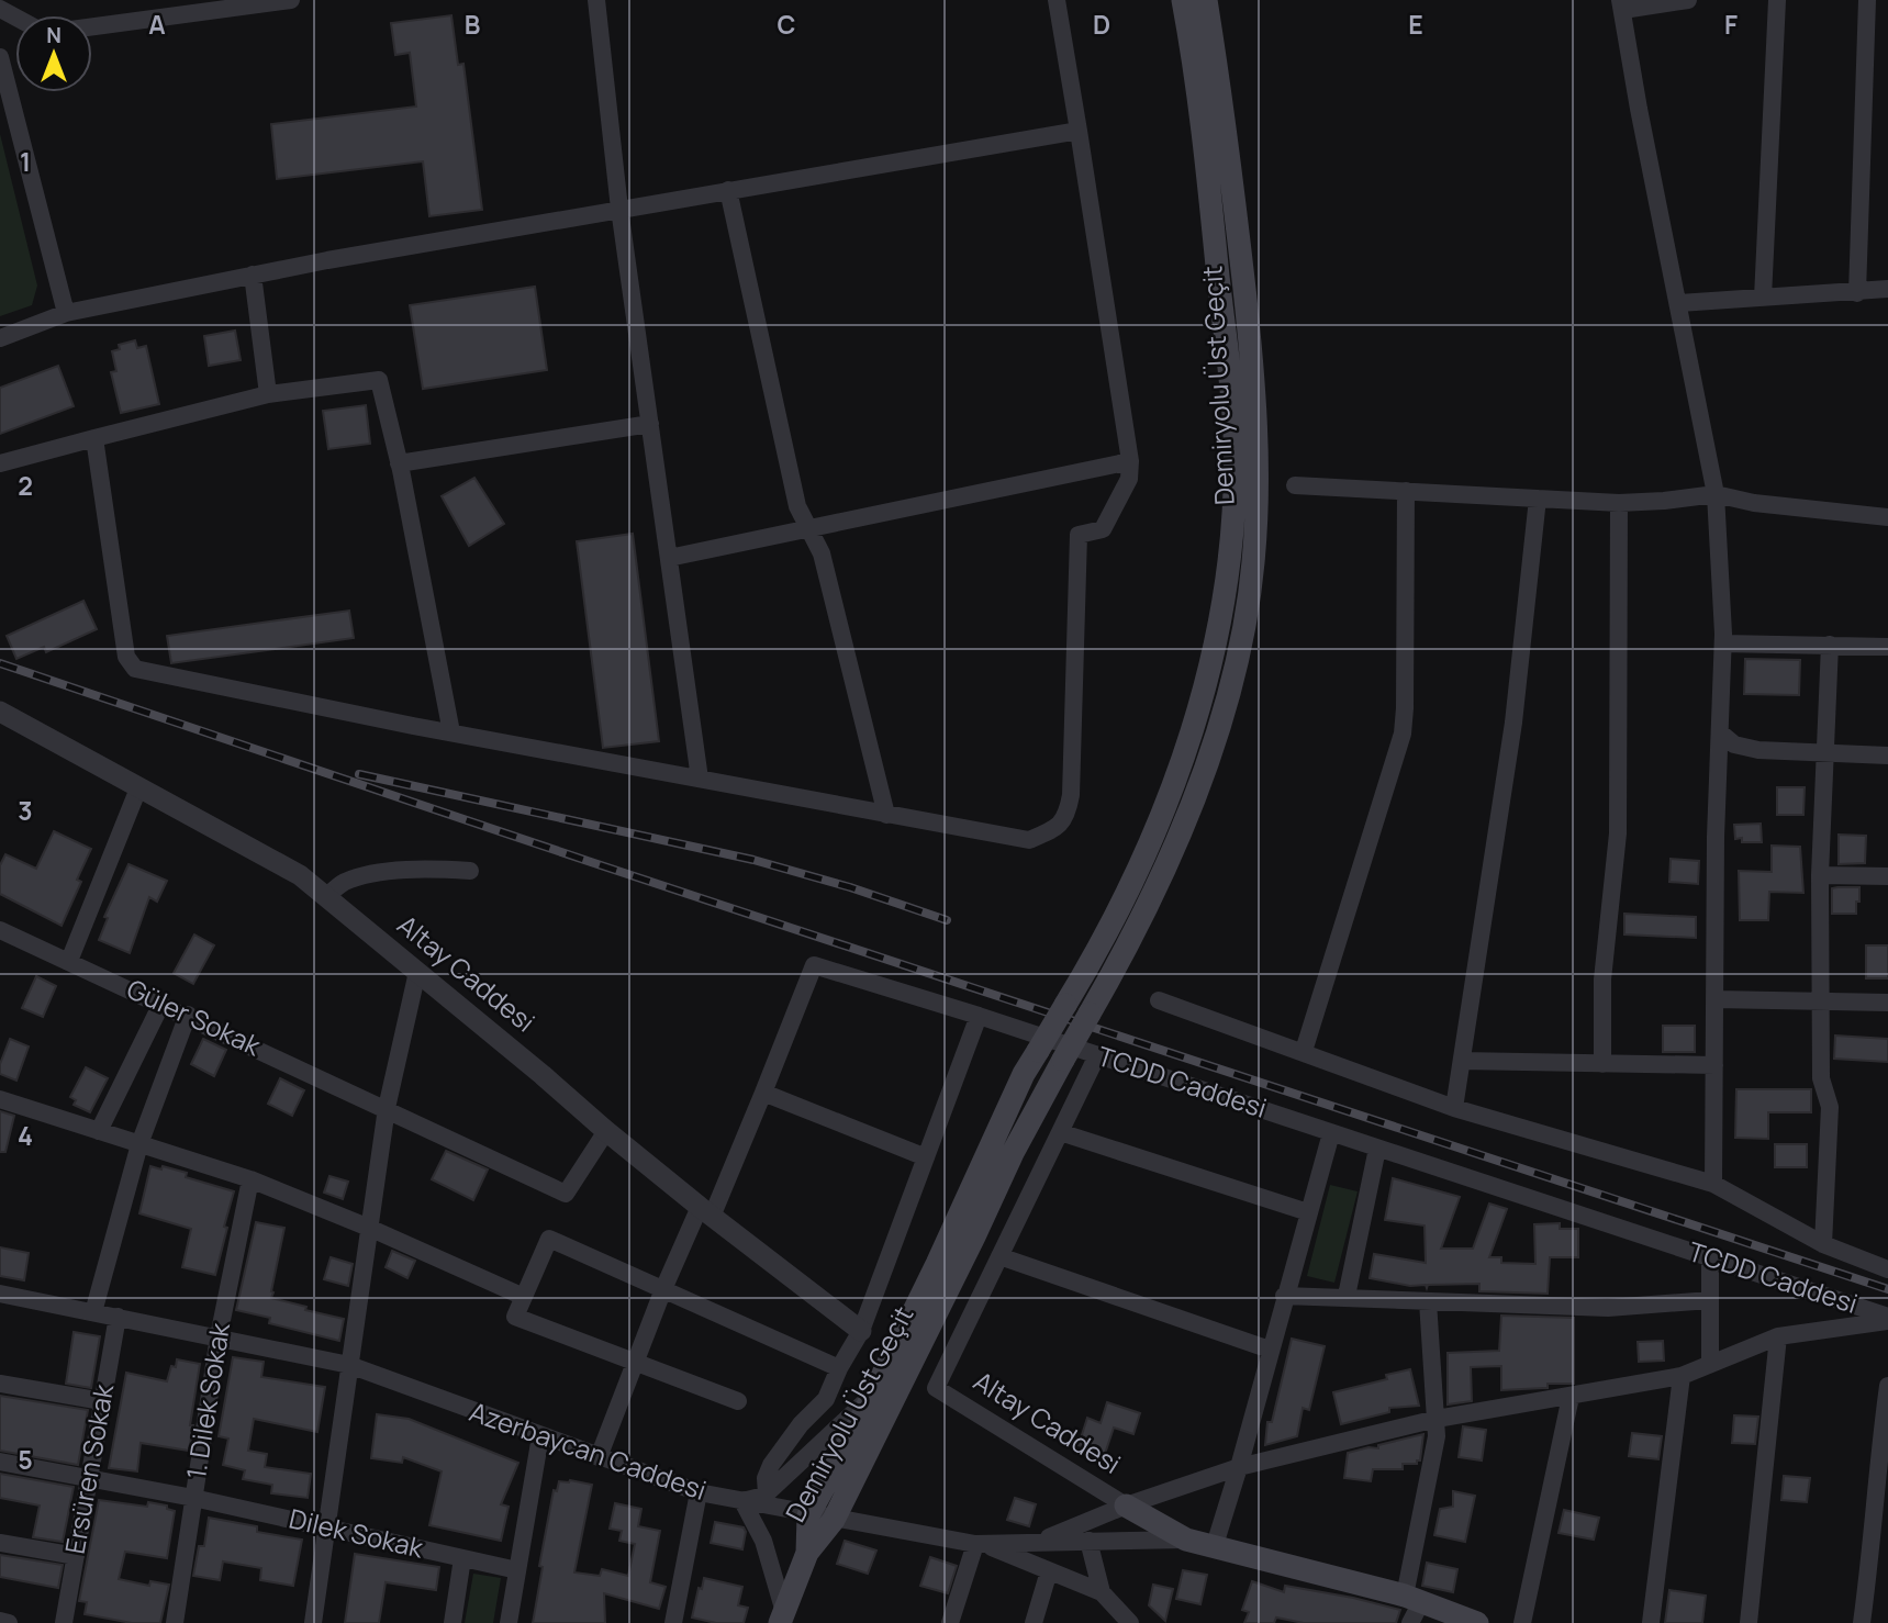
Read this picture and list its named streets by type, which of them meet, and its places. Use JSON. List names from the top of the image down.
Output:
{
  "streets": {
    "main road": ["Demiryolu Üst Geçit", "Altay Caddesi"],
    "street": [
      "Güler Sokak",
      "TCDD Caddesi",
      "1. Dilek Sokak",
      "Azerbaycan Caddesi",
      "Ersüren Sokak",
      "Dilek Sokak"
    ]
  },
  "crossings": [
    ["Demiryolu Üst Geçit", "Azerbaycan Caddesi"],
    ["Altay Caddesi", "Güler Sokak"],
    ["Altay Caddesi", "TCDD Caddesi"],
    ["Altay Caddesi", "Azerbaycan Caddesi"],
    ["1. Dilek Sokak", "Azerbaycan Caddesi"],
    ["1. Dilek Sokak", "Dilek Sokak"],
    ["Azerbaycan Caddesi", "Ersüren Sokak"],
    ["Ersüren Sokak", "Dilek Sokak"]
  ],
  "north": "top",
  "grid": {
    "columns": [
      "A",
      "B",
      "C",
      "D",
      "E",
      "F"
    ],
    "rows": [
      "1",
      "2",
      "3",
      "4",
      "5"
    ]
  }
}
